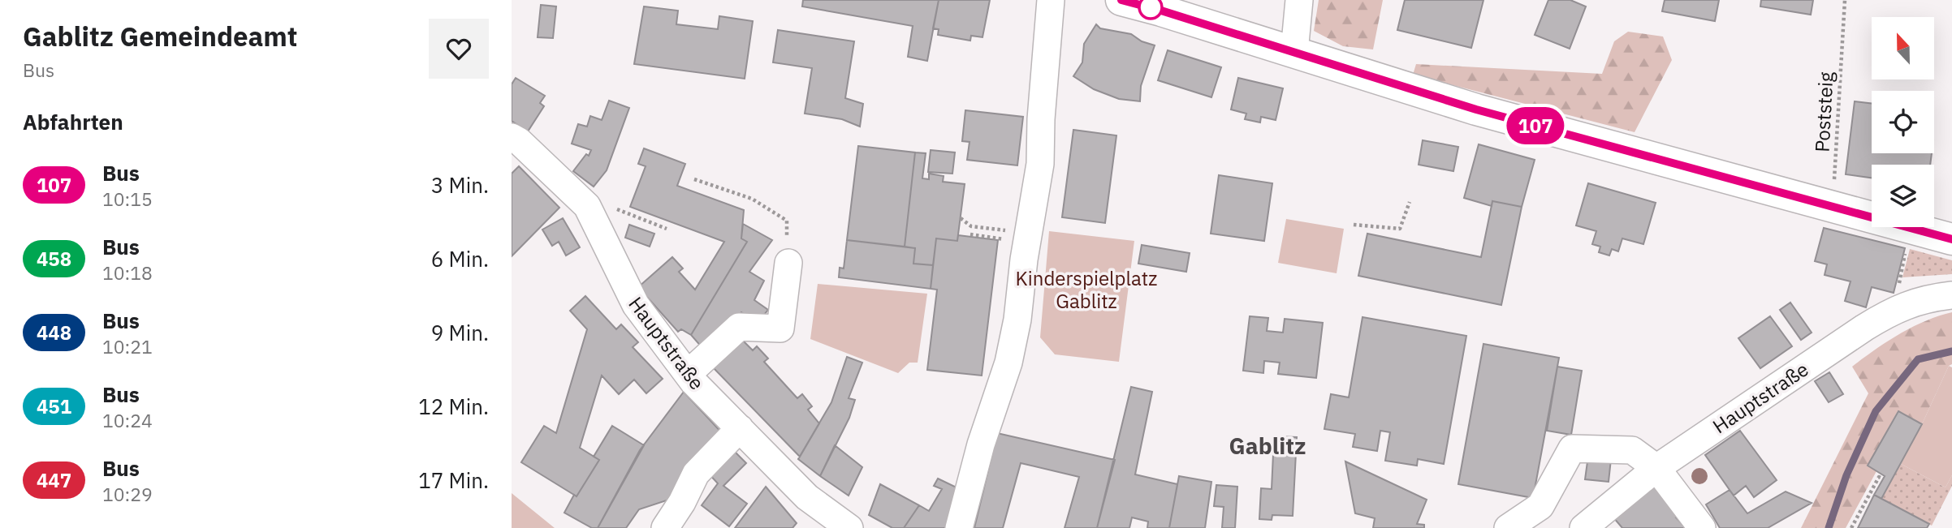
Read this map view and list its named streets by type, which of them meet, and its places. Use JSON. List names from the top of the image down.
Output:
{
  "streets": {
    "street": ["Hauptstraße"],
    "path": ["Poststeig"]
  },
  "districts": ["Gablitz"],
  "parks": ["Kinderspielplatz Gablitz"],
  "lines": ["bus line 107"],
  "north": "top",
  "page": {
    "heading": [
      ["Gablitz Gemeindeamt", "Bus"],
      "Abfahrten"
    ],
    "on_map": "107",
    "list": [
      {
        "mark": "107",
        "name": "Bus",
        "note": "10:15",
        "value": "3 Min."
      },
      {
        "mark": "458",
        "name": "Bus",
        "note": "10:18",
        "value": "6 Min."
      },
      {
        "mark": "448",
        "name": "Bus",
        "note": "10:21",
        "value": "9 Min."
      },
      {
        "mark": "451",
        "name": "Bus",
        "note": "10:24",
        "value": "12 Min."
      },
      {
        "mark": "447",
        "name": "Bus",
        "note": "10:29",
        "value": "17 Min."
      }
    ]
  }
}
